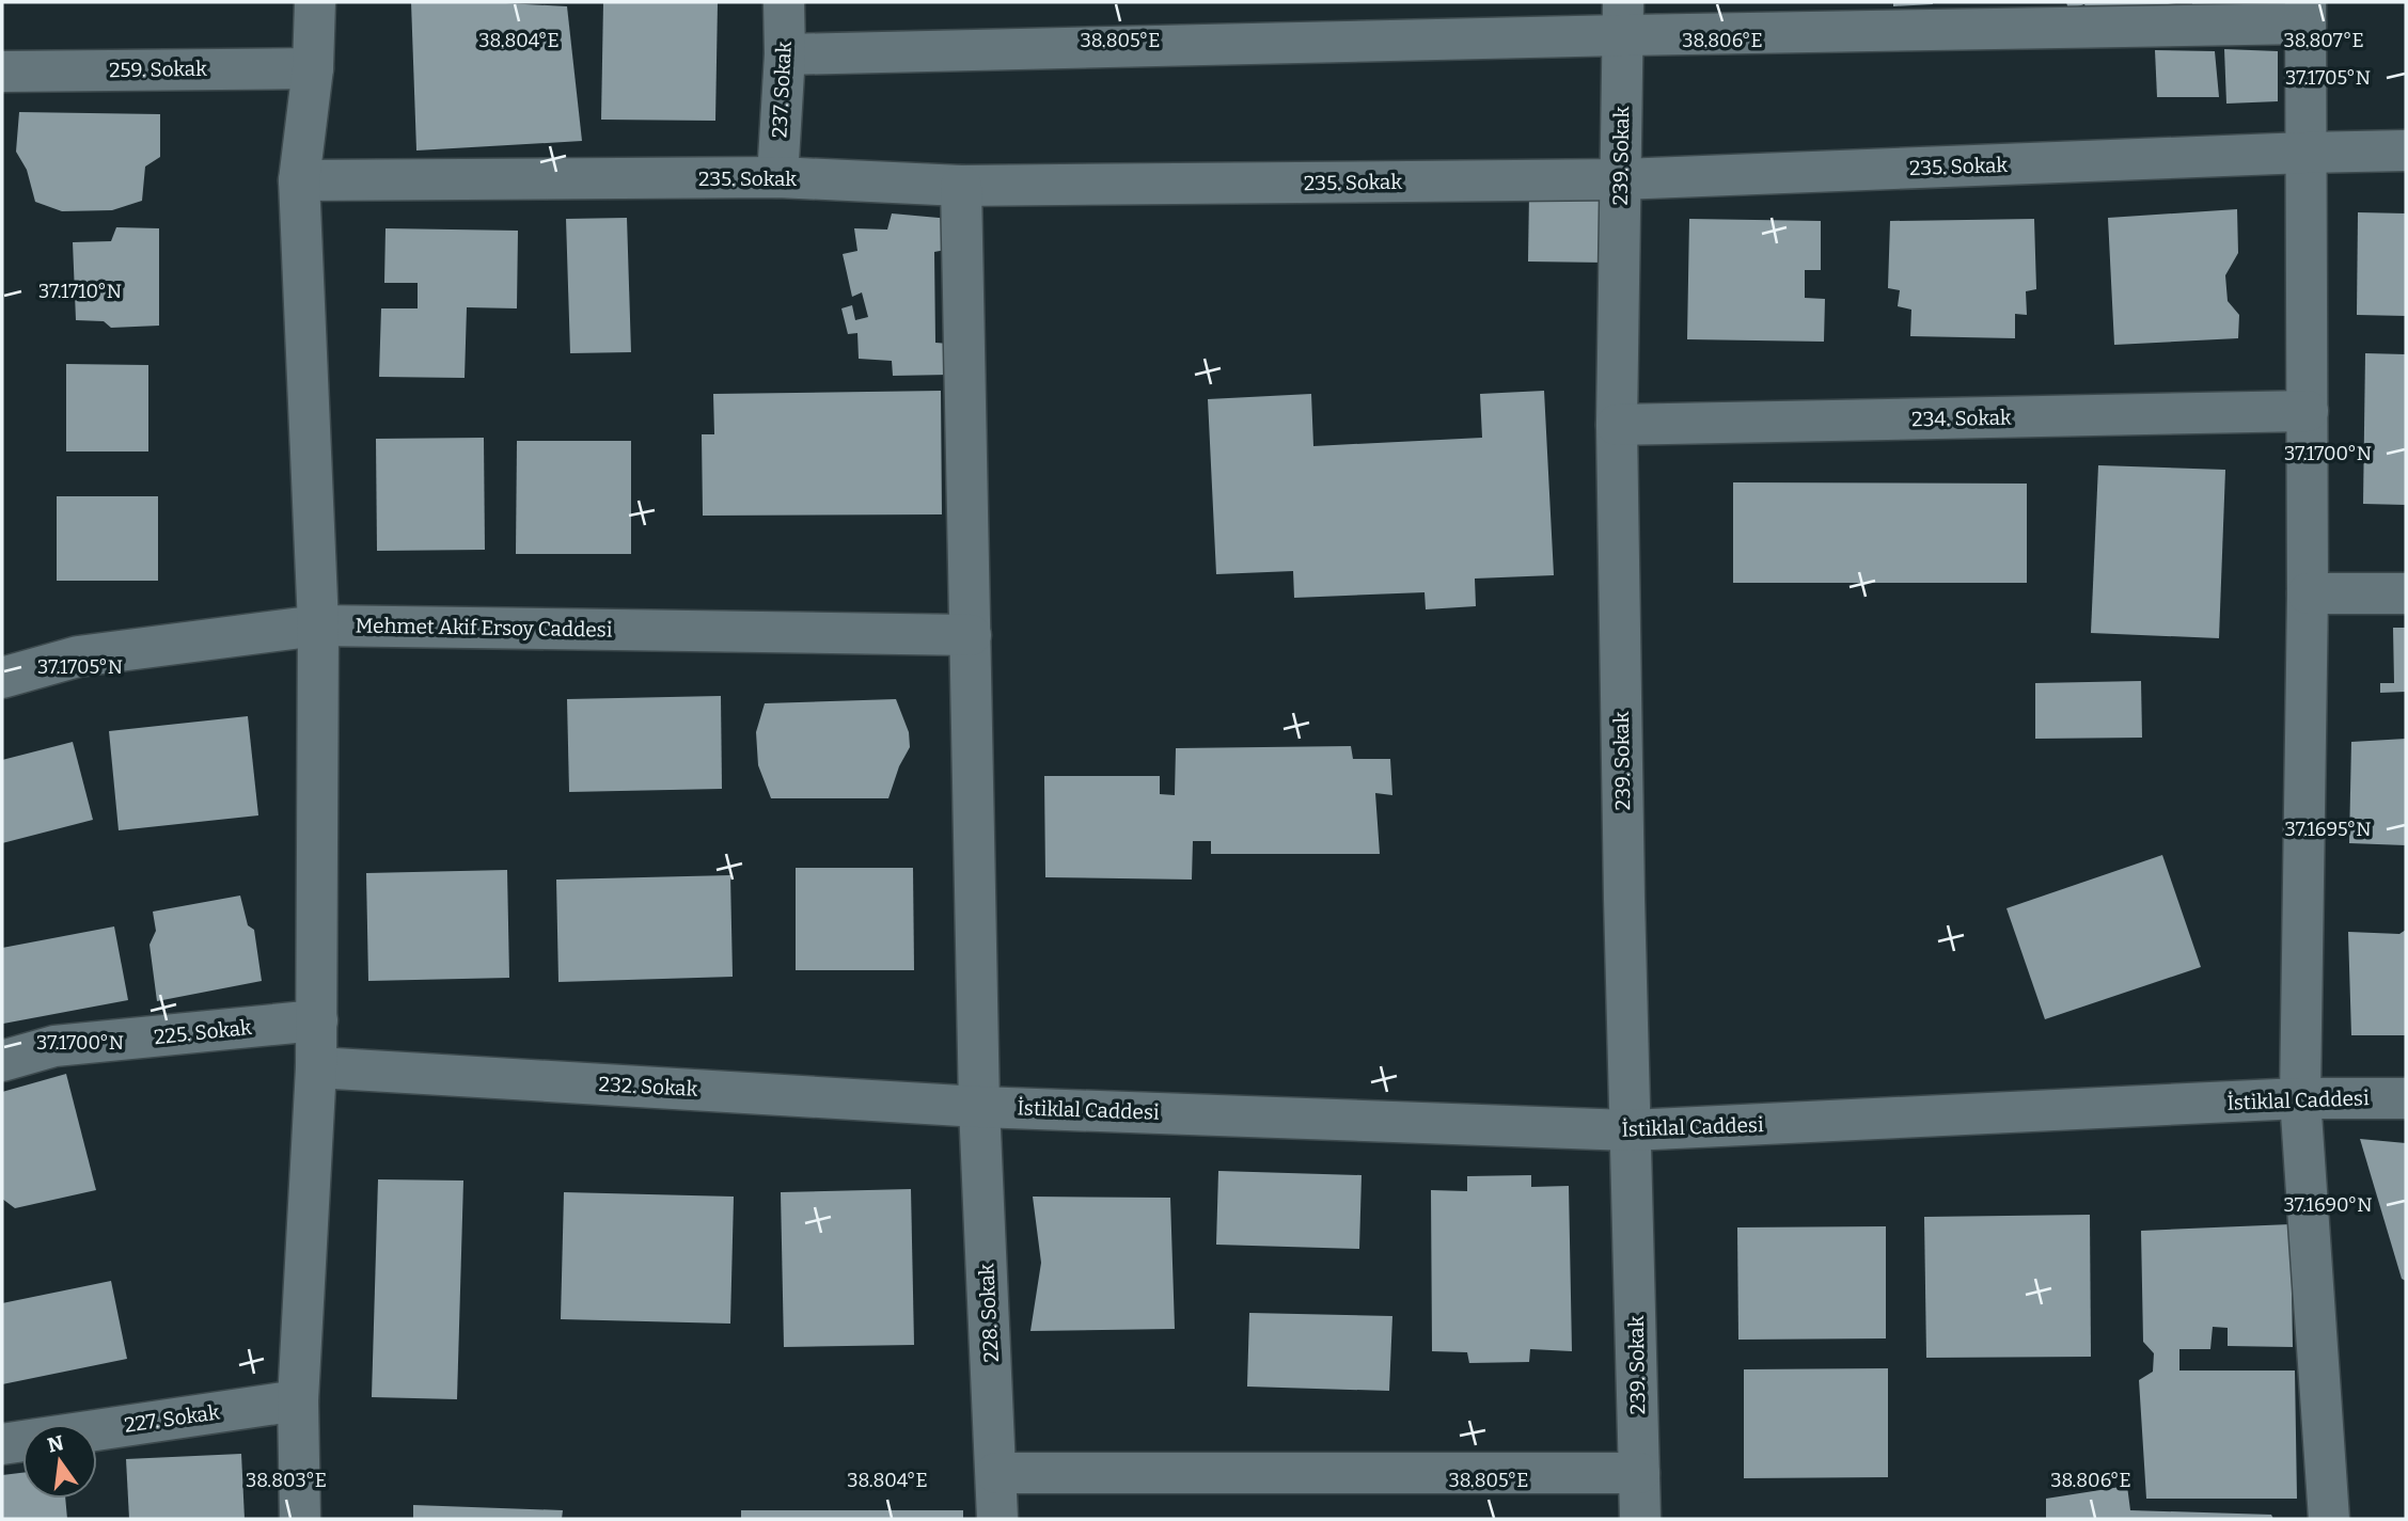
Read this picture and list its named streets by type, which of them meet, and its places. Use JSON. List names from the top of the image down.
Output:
{
  "streets": {
    "street": [
      "259. Sokak",
      "237. Sokak",
      "239. Sokak",
      "235. Sokak",
      "234. Sokak",
      "Mehmet Akif Ersoy Caddesi",
      "225. Sokak",
      "232. Sokak",
      "İstiklal Caddesi",
      "228. Sokak",
      "227. Sokak"
    ]
  },
  "crossings": [
    ["237. Sokak", "235. Sokak"],
    ["239. Sokak", "235. Sokak"],
    ["239. Sokak", "234. Sokak"],
    ["239. Sokak", "İstiklal Caddesi"],
    ["235. Sokak", "228. Sokak"],
    ["Mehmet Akif Ersoy Caddesi", "228. Sokak"],
    ["232. Sokak", "İstiklal Caddesi"],
    ["232. Sokak", "228. Sokak"],
    ["İstiklal Caddesi", "228. Sokak"]
  ],
  "north": "top",
  "coordinates": [
    "38.804°E",
    "38.805°E",
    "38.806°E",
    "38.807°E",
    "37.1705°N",
    "37.1710°N",
    "37.1700°N",
    "37.1695°N",
    "37.1690°N",
    "38.803°E"
  ]
}
